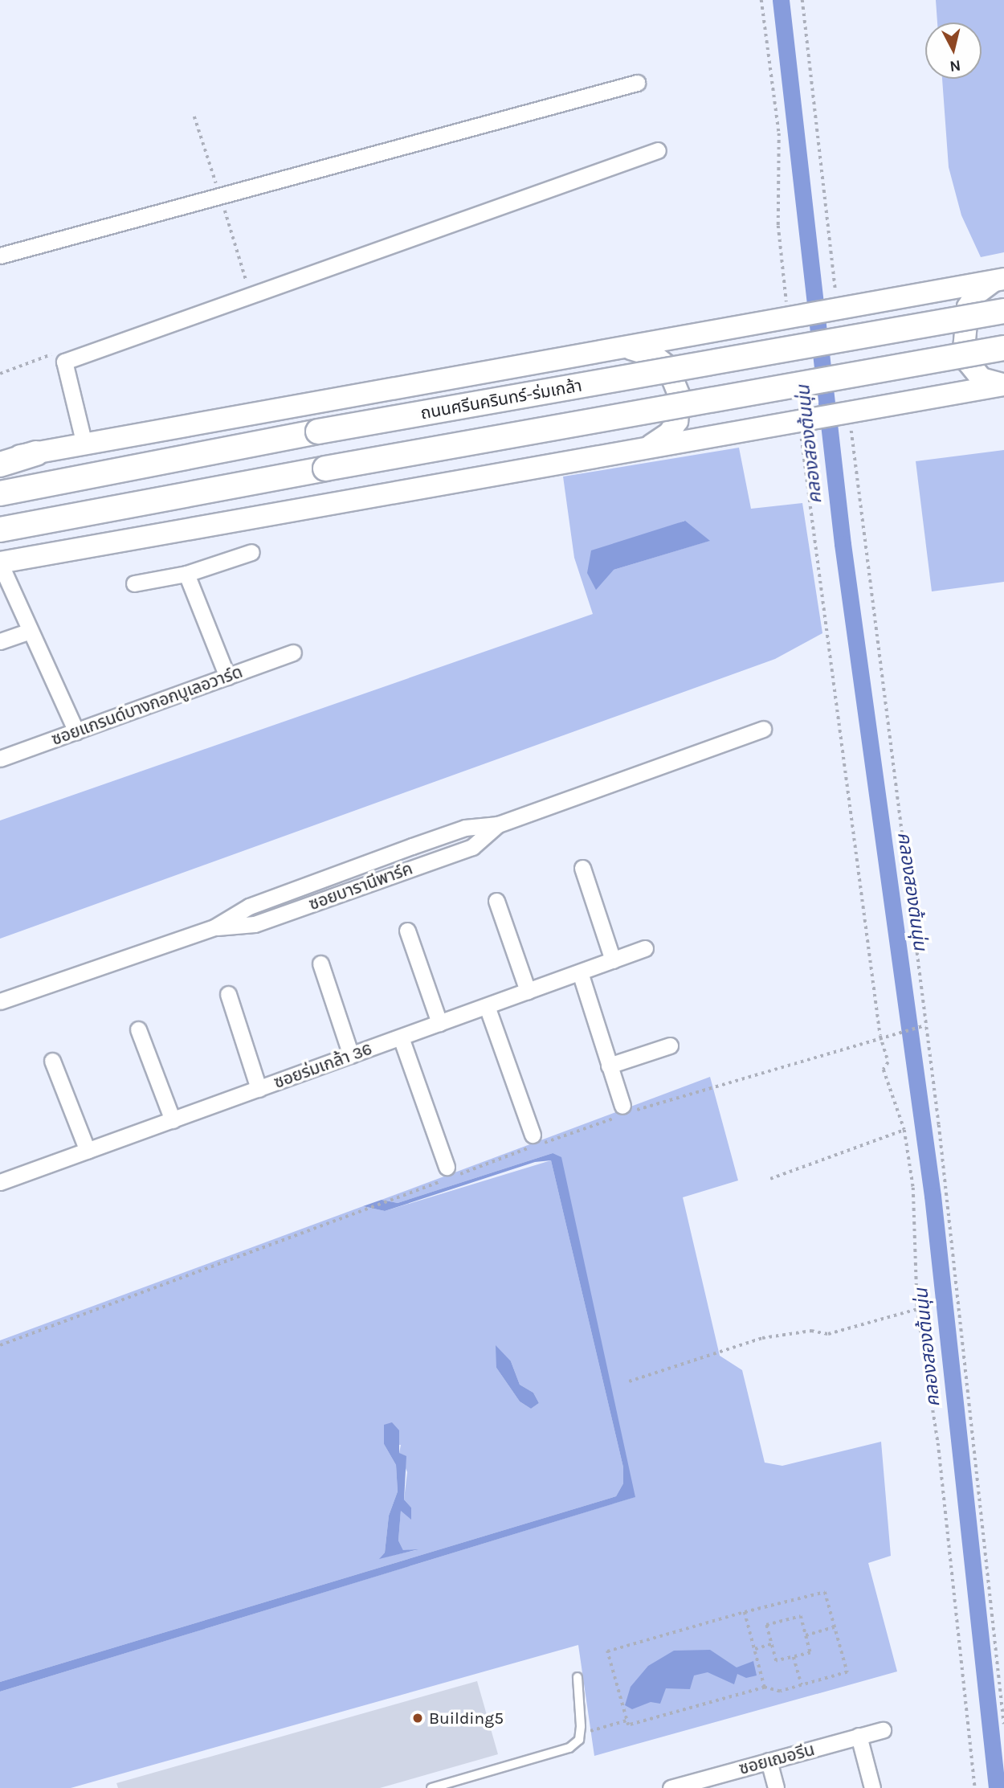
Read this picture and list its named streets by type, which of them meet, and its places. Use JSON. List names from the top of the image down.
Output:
{
  "streets": {
    "main road": ["ถนนศรีนครินทร์-ร่มเกล้า"],
    "street": [
      "ซอยแกรนด์บางกอกบูเลอวาร์ด",
      "ซอยบารานีพาร์ค",
      "ซอยร่มเกล้า 36",
      "ซอยเฌอรีน"
    ]
  },
  "water": ["คลองสองต้นนุ่น"],
  "places": ["Building5"],
  "north": "bottom"
}
